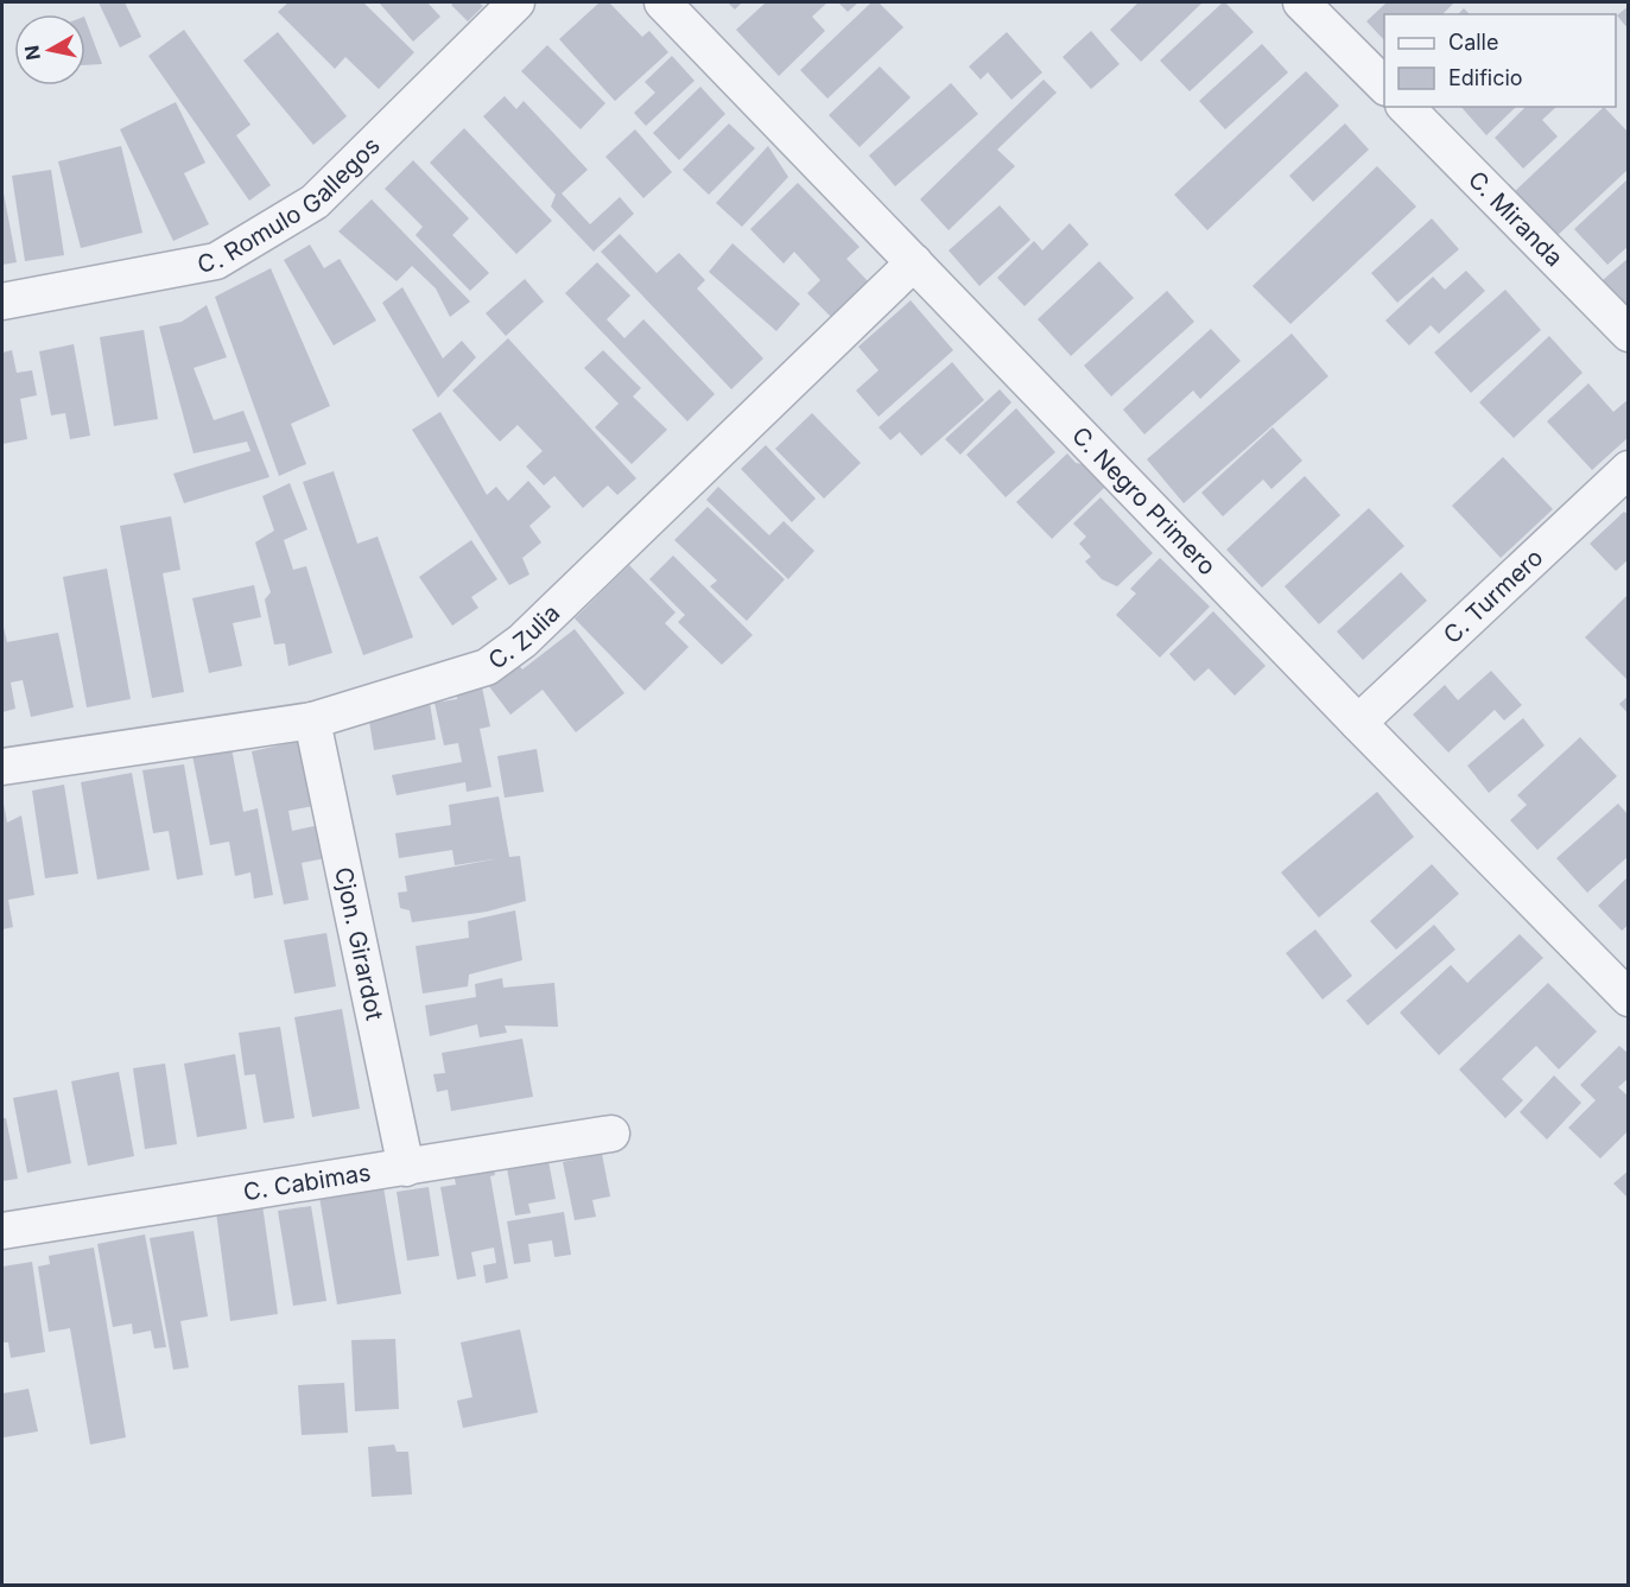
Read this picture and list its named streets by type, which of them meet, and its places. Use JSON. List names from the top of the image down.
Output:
{
  "streets": {
    "street": [
      "C. Romulo Gallegos",
      "C. Miranda",
      "C. Negro Primero",
      "C. Turmero",
      "C. Zulia",
      "Cjon. Girardot",
      "C. Cabimas"
    ]
  },
  "crossings": [
    ["C. Negro Primero", "C. Turmero"],
    ["C. Negro Primero", "C. Zulia"],
    ["C. Zulia", "Cjon. Girardot"],
    ["Cjon. Girardot", "C. Cabimas"]
  ],
  "legend": ["Calle", "Edificio"],
  "north": "left"
}
